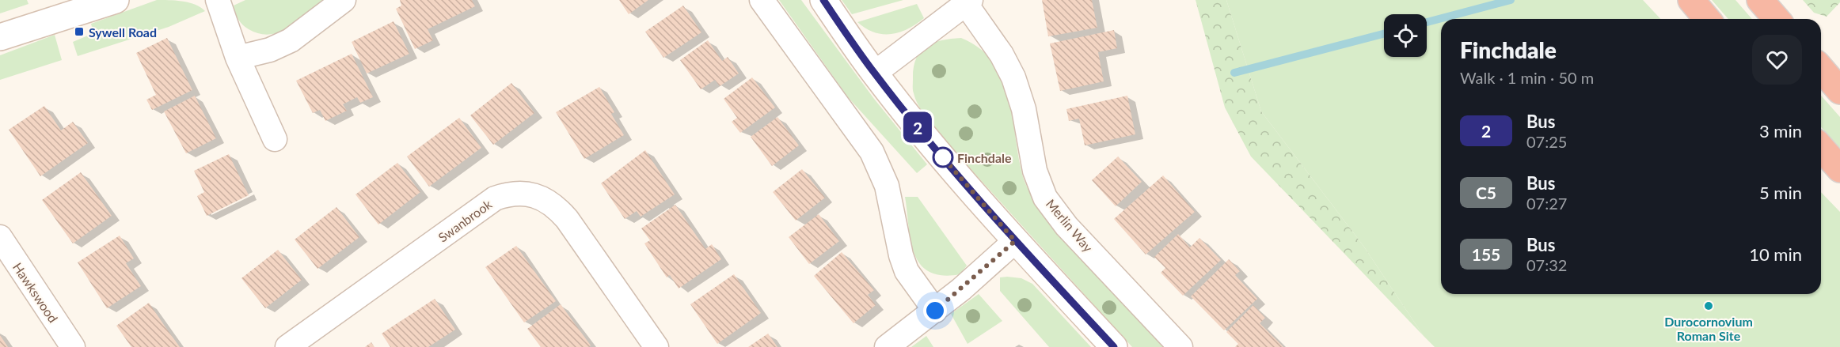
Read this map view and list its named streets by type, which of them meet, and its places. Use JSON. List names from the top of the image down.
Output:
{
  "streets": {
    "street": ["Swanbrook", "Merlin Way", "Hawkswood"]
  },
  "places": {
    "transit": ["Sywell Road"],
    "other": ["Finchdale", "Durocornovium Roman Site"]
  },
  "lines": ["bus line 2"],
  "page": {
    "on_map": "2",
    "heading": ["Finchdale", "Walk · 1 min · 50 m"],
    "list": [
      {
        "mark": "2",
        "name": "Bus",
        "note": "07:25",
        "value": "3 min"
      },
      {
        "mark": "C5",
        "name": "Bus",
        "note": "07:27",
        "value": "5 min"
      },
      {
        "mark": "155",
        "name": "Bus",
        "note": "07:32",
        "value": "10 min"
      }
    ]
  }
}
